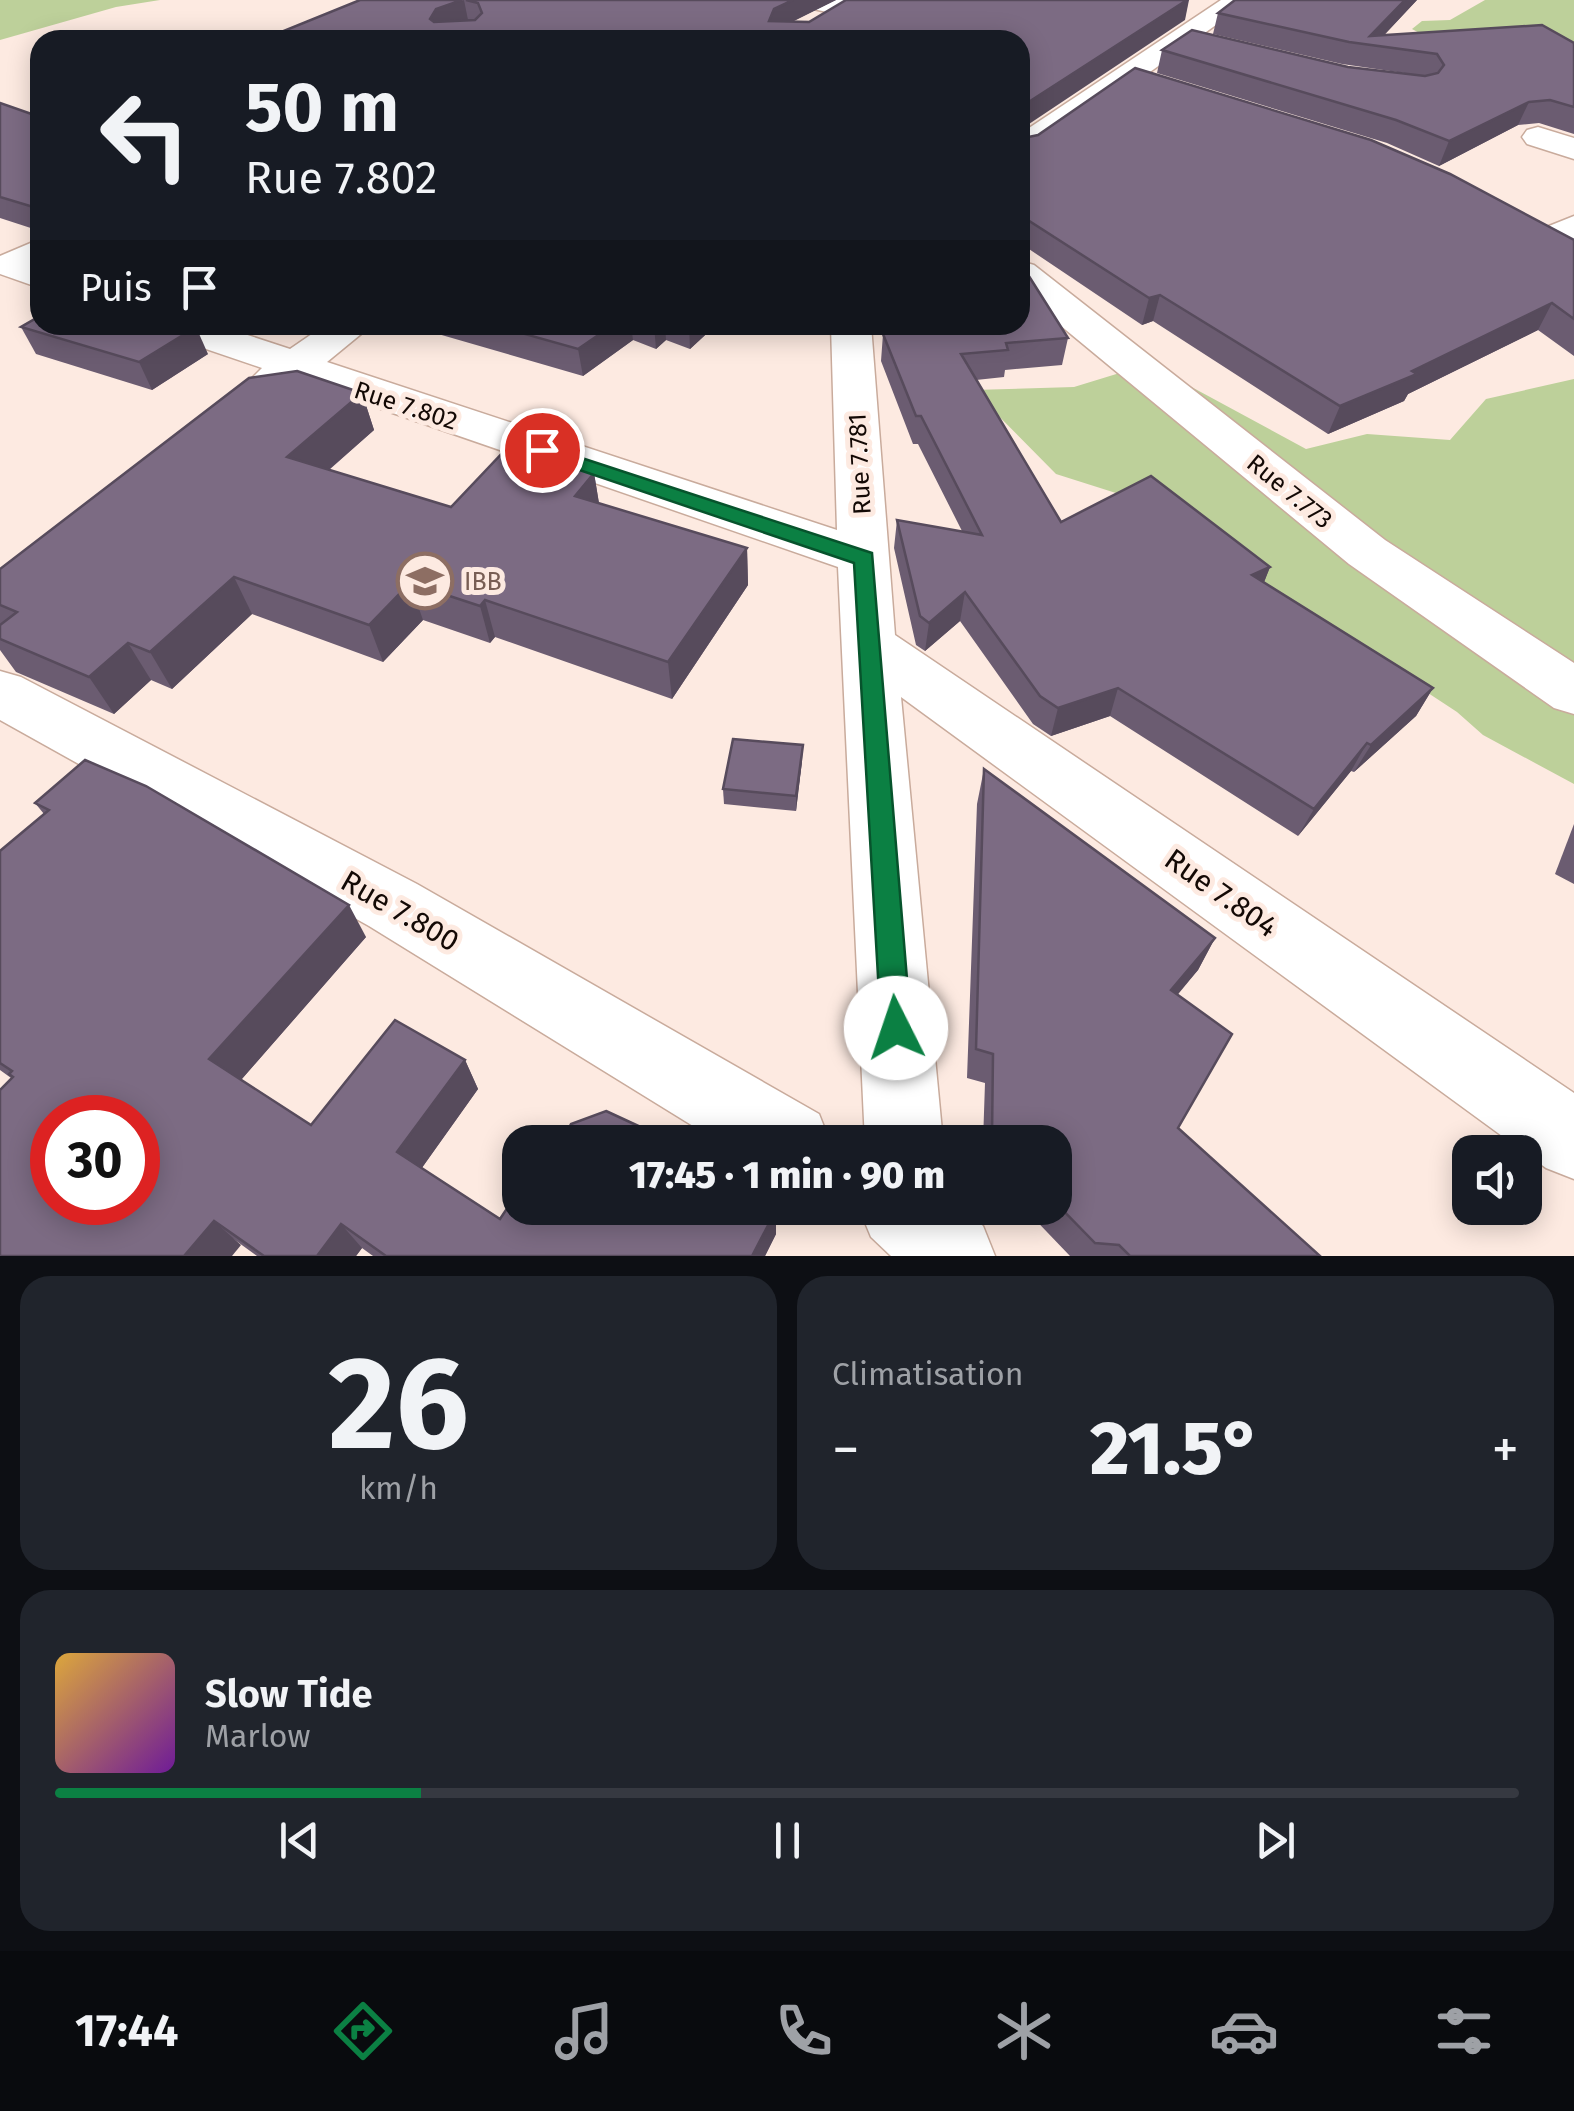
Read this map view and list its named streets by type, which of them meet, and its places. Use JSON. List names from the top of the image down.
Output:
{
  "streets": {
    "street": [
      "Rue 7.802",
      "Rue 7.781",
      "Rue 7.773",
      "Rue 7.804",
      "Rue 7.800"
    ]
  },
  "crossings": [
    ["Rue 7.802", "Rue 7.781"],
    ["Rue 7.781", "Rue 7.804"]
  ],
  "places": {
    "school or university": ["IBB"]
  },
  "page": {
    "turn": ["50 m", "Rue 7.802"],
    "then": "Puis",
    "limit": "30",
    "trip": "17:45 · 1 min · 90 m",
    "tile": [
      ["26", "km/h"],
      "Climatisation"
    ],
    "heat": ["−", "21.5°", "+"],
    "song": ["Slow Tide", "Marlow"],
    "tabs": "17:44"
  }
}
